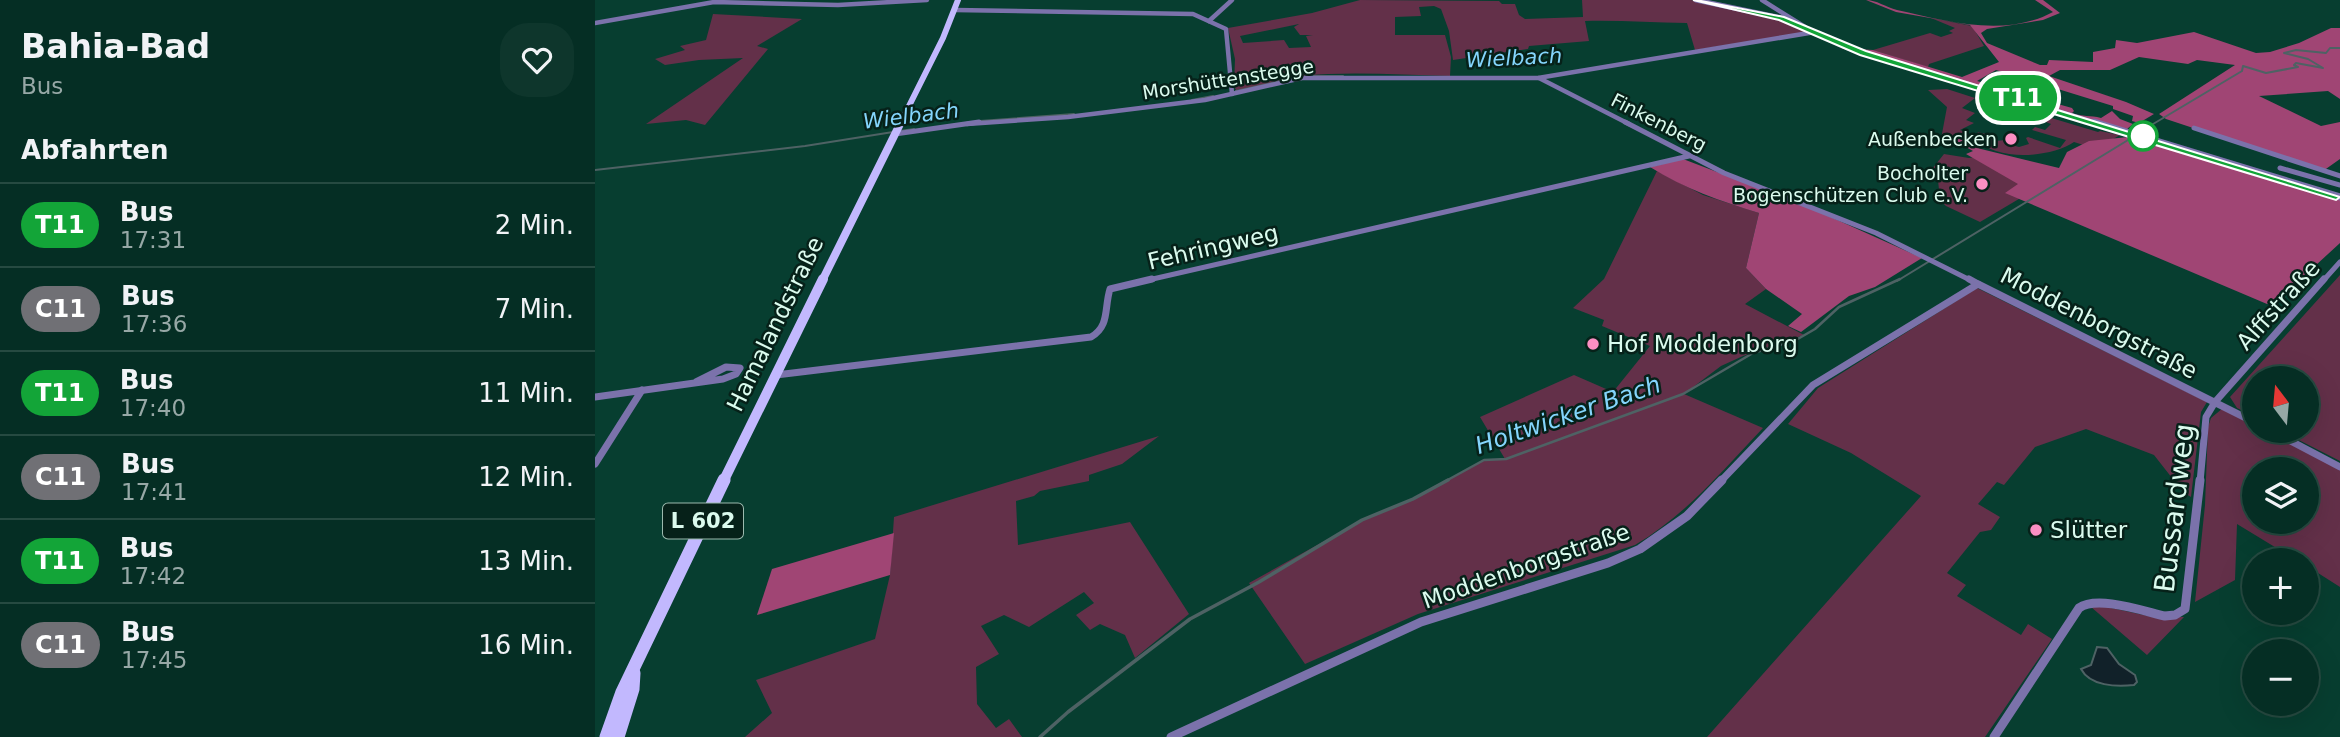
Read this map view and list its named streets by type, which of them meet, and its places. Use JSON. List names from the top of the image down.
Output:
{
  "streets": {
    "main road": ["Hamalandstraße", "L 602"],
    "street": [
      "Morshüttenstegge",
      "Finkenberg",
      "Fehringweg",
      "Alffstraße",
      "Moddenborgstraße",
      "Bussardweg"
    ]
  },
  "crossings": [
    ["Morshüttenstegge", "Finkenberg"],
    ["Morshüttenstegge", "Hamalandstraße"],
    ["Finkenberg", "Fehringweg"],
    ["Finkenberg", "Moddenborgstraße"],
    ["Fehringweg", "Hamalandstraße"],
    ["Alffstraße", "Moddenborgstraße"],
    ["Alffstraße", "Bussardweg"],
    ["Moddenborgstraße", "Bussardweg"]
  ],
  "water": ["Wielbach", "Holtwicker Bach"],
  "places": [
    "Außenbecken",
    "Bocholter Bogenschützen Club e.V.",
    "Hof Moddenborg",
    "Slütter"
  ],
  "lines": ["bus line T11"],
  "north": "top",
  "page": {
    "heading": [
      ["Bahia-Bad", "Bus"],
      "Abfahrten"
    ],
    "on_map": "T11",
    "list": [
      {
        "mark": "T11",
        "name": "Bus",
        "note": "17:31",
        "value": "2 Min."
      },
      {
        "mark": "C11",
        "name": "Bus",
        "note": "17:36",
        "value": "7 Min."
      },
      {
        "mark": "T11",
        "name": "Bus",
        "note": "17:40",
        "value": "11 Min."
      },
      {
        "mark": "C11",
        "name": "Bus",
        "note": "17:41",
        "value": "12 Min."
      },
      {
        "mark": "T11",
        "name": "Bus",
        "note": "17:42",
        "value": "13 Min."
      },
      {
        "mark": "C11",
        "name": "Bus",
        "note": "17:45",
        "value": "16 Min."
      }
    ],
    "map_buttons": ["+", "−"]
  }
}
